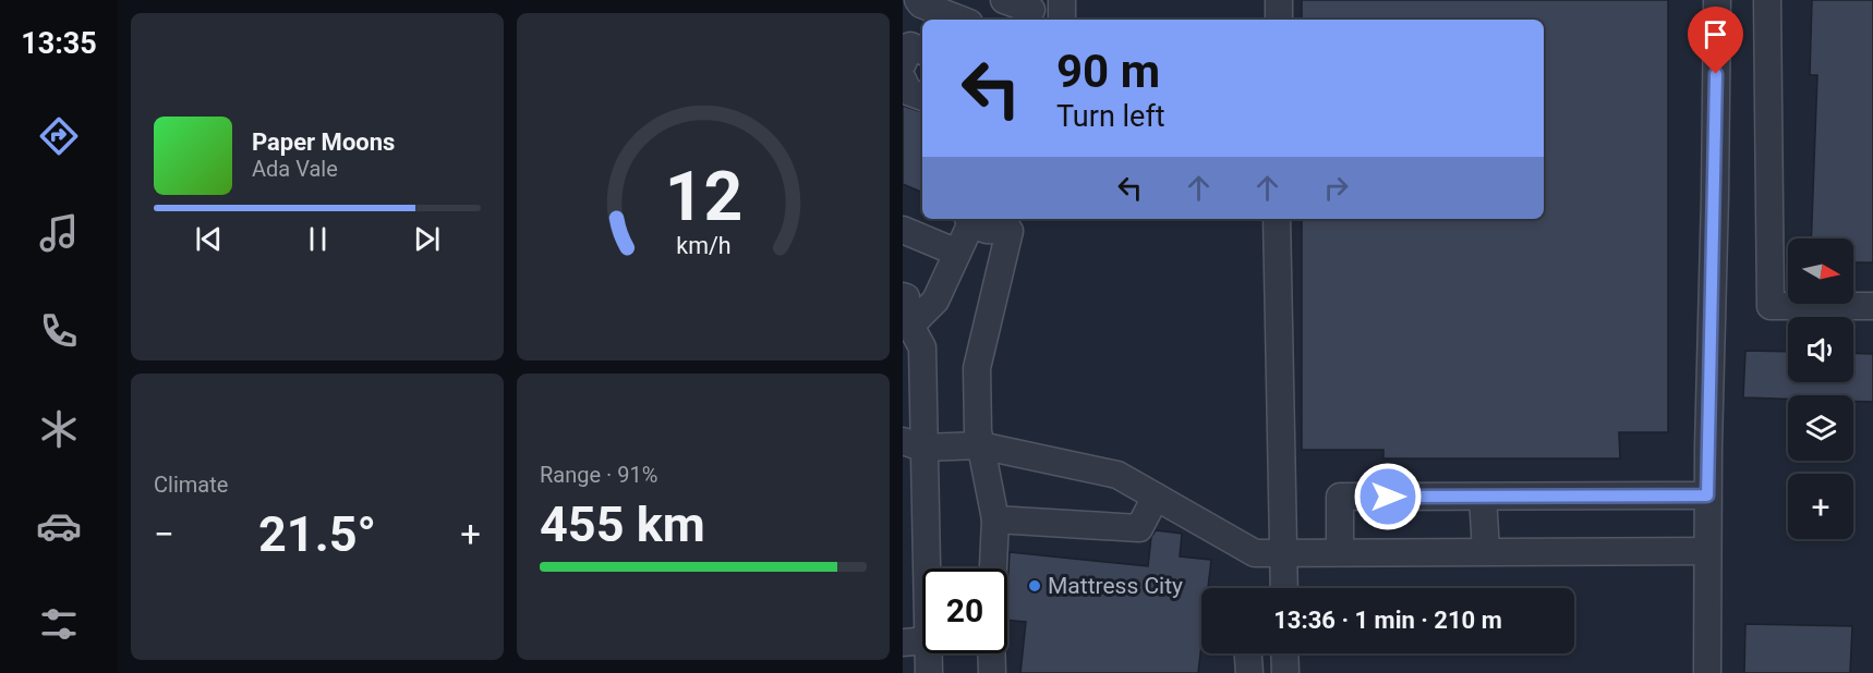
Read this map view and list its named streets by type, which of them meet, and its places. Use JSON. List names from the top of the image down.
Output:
{
  "places": ["Mattress City"],
  "north": "right",
  "page": {
    "tabs": "13:35",
    "turn": ["90 m", "Turn left"],
    "song": ["Paper Moons", "Ada Vale"],
    "map_buttons": "+",
    "tile": [
      "Climate",
      ["Range · 91%", "455 km"]
    ],
    "heat": ["−", "21.5°", "+"],
    "limit": "20",
    "trip": "13:36 · 1 min · 210 m",
    "gauge": ["12", "km/h"]
  }
}
